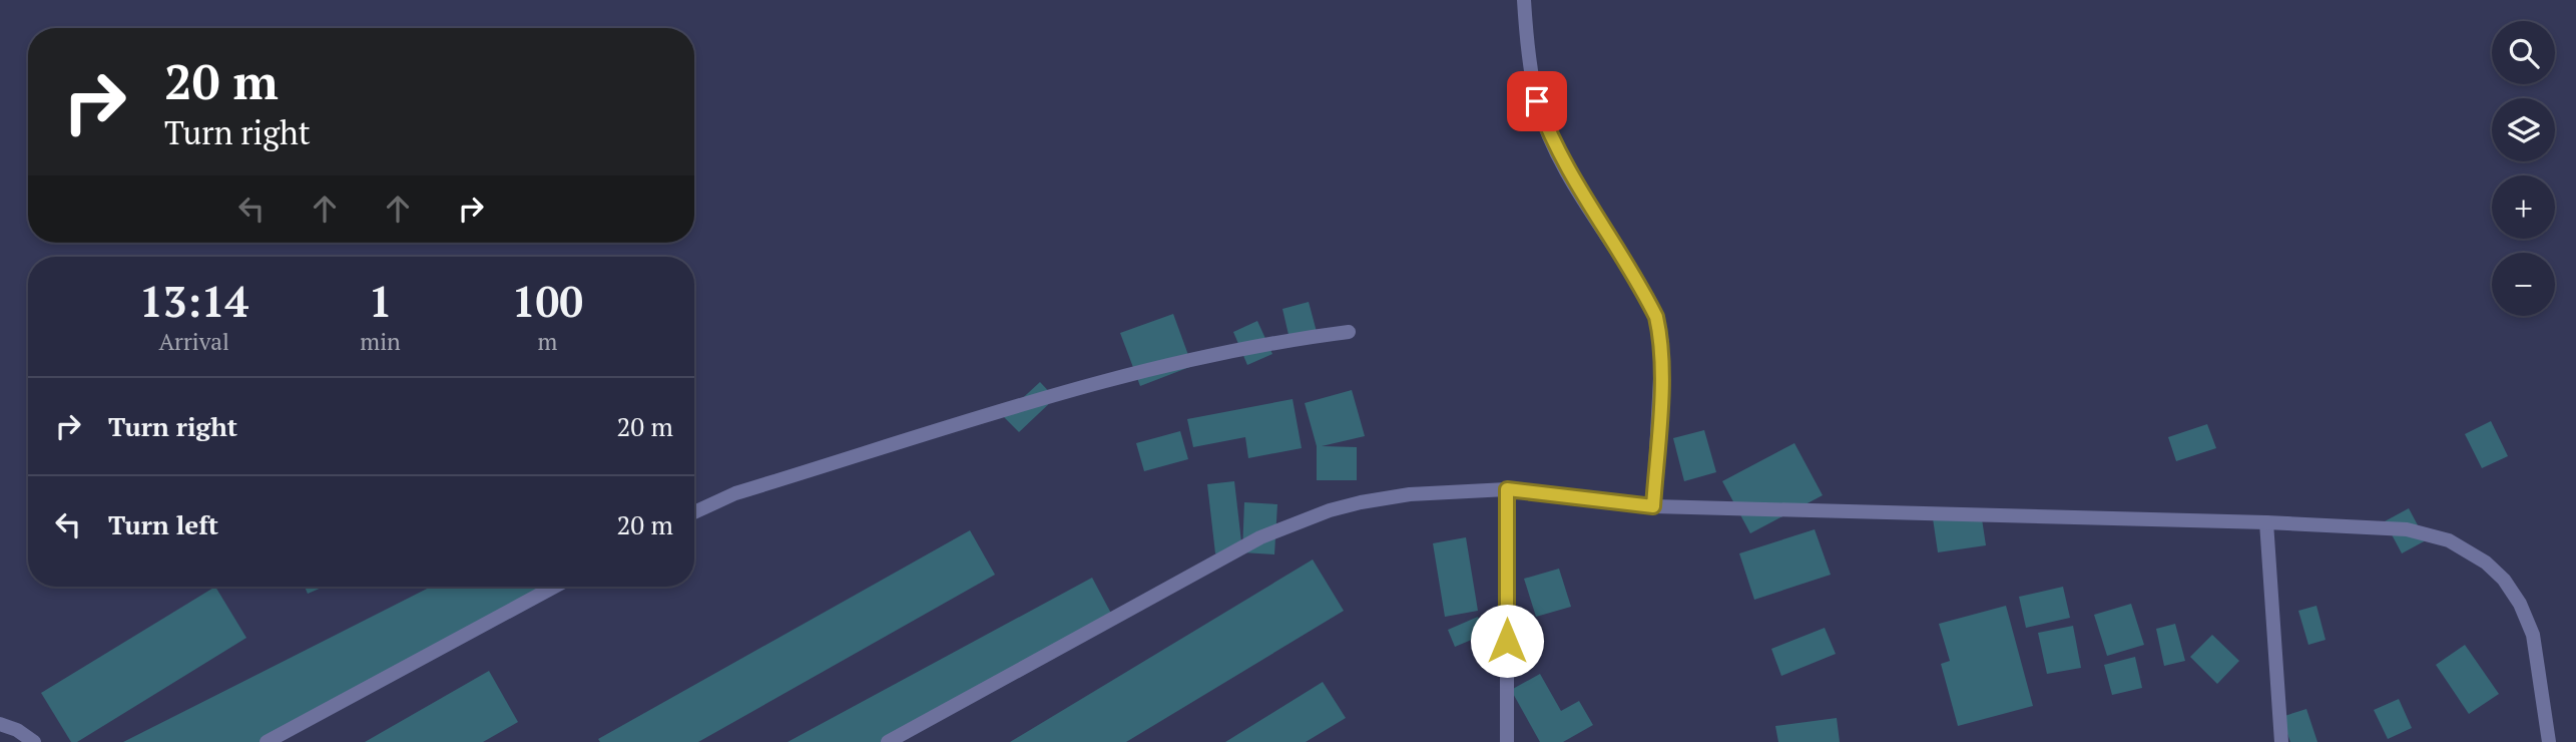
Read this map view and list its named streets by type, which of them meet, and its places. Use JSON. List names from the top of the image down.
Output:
{
  "page": {
    "map_buttons": ["+", "−"],
    "turn": ["20 m", "Turn right"],
    "eta": [
      "13:14",
      "Arrival",
      "1",
      "min",
      "100",
      "m"
    ],
    "list": [
      {
        "name": "Turn right",
        "value": "20 m"
      },
      {
        "name": "Turn left",
        "value": "20 m"
      }
    ]
  }
}
